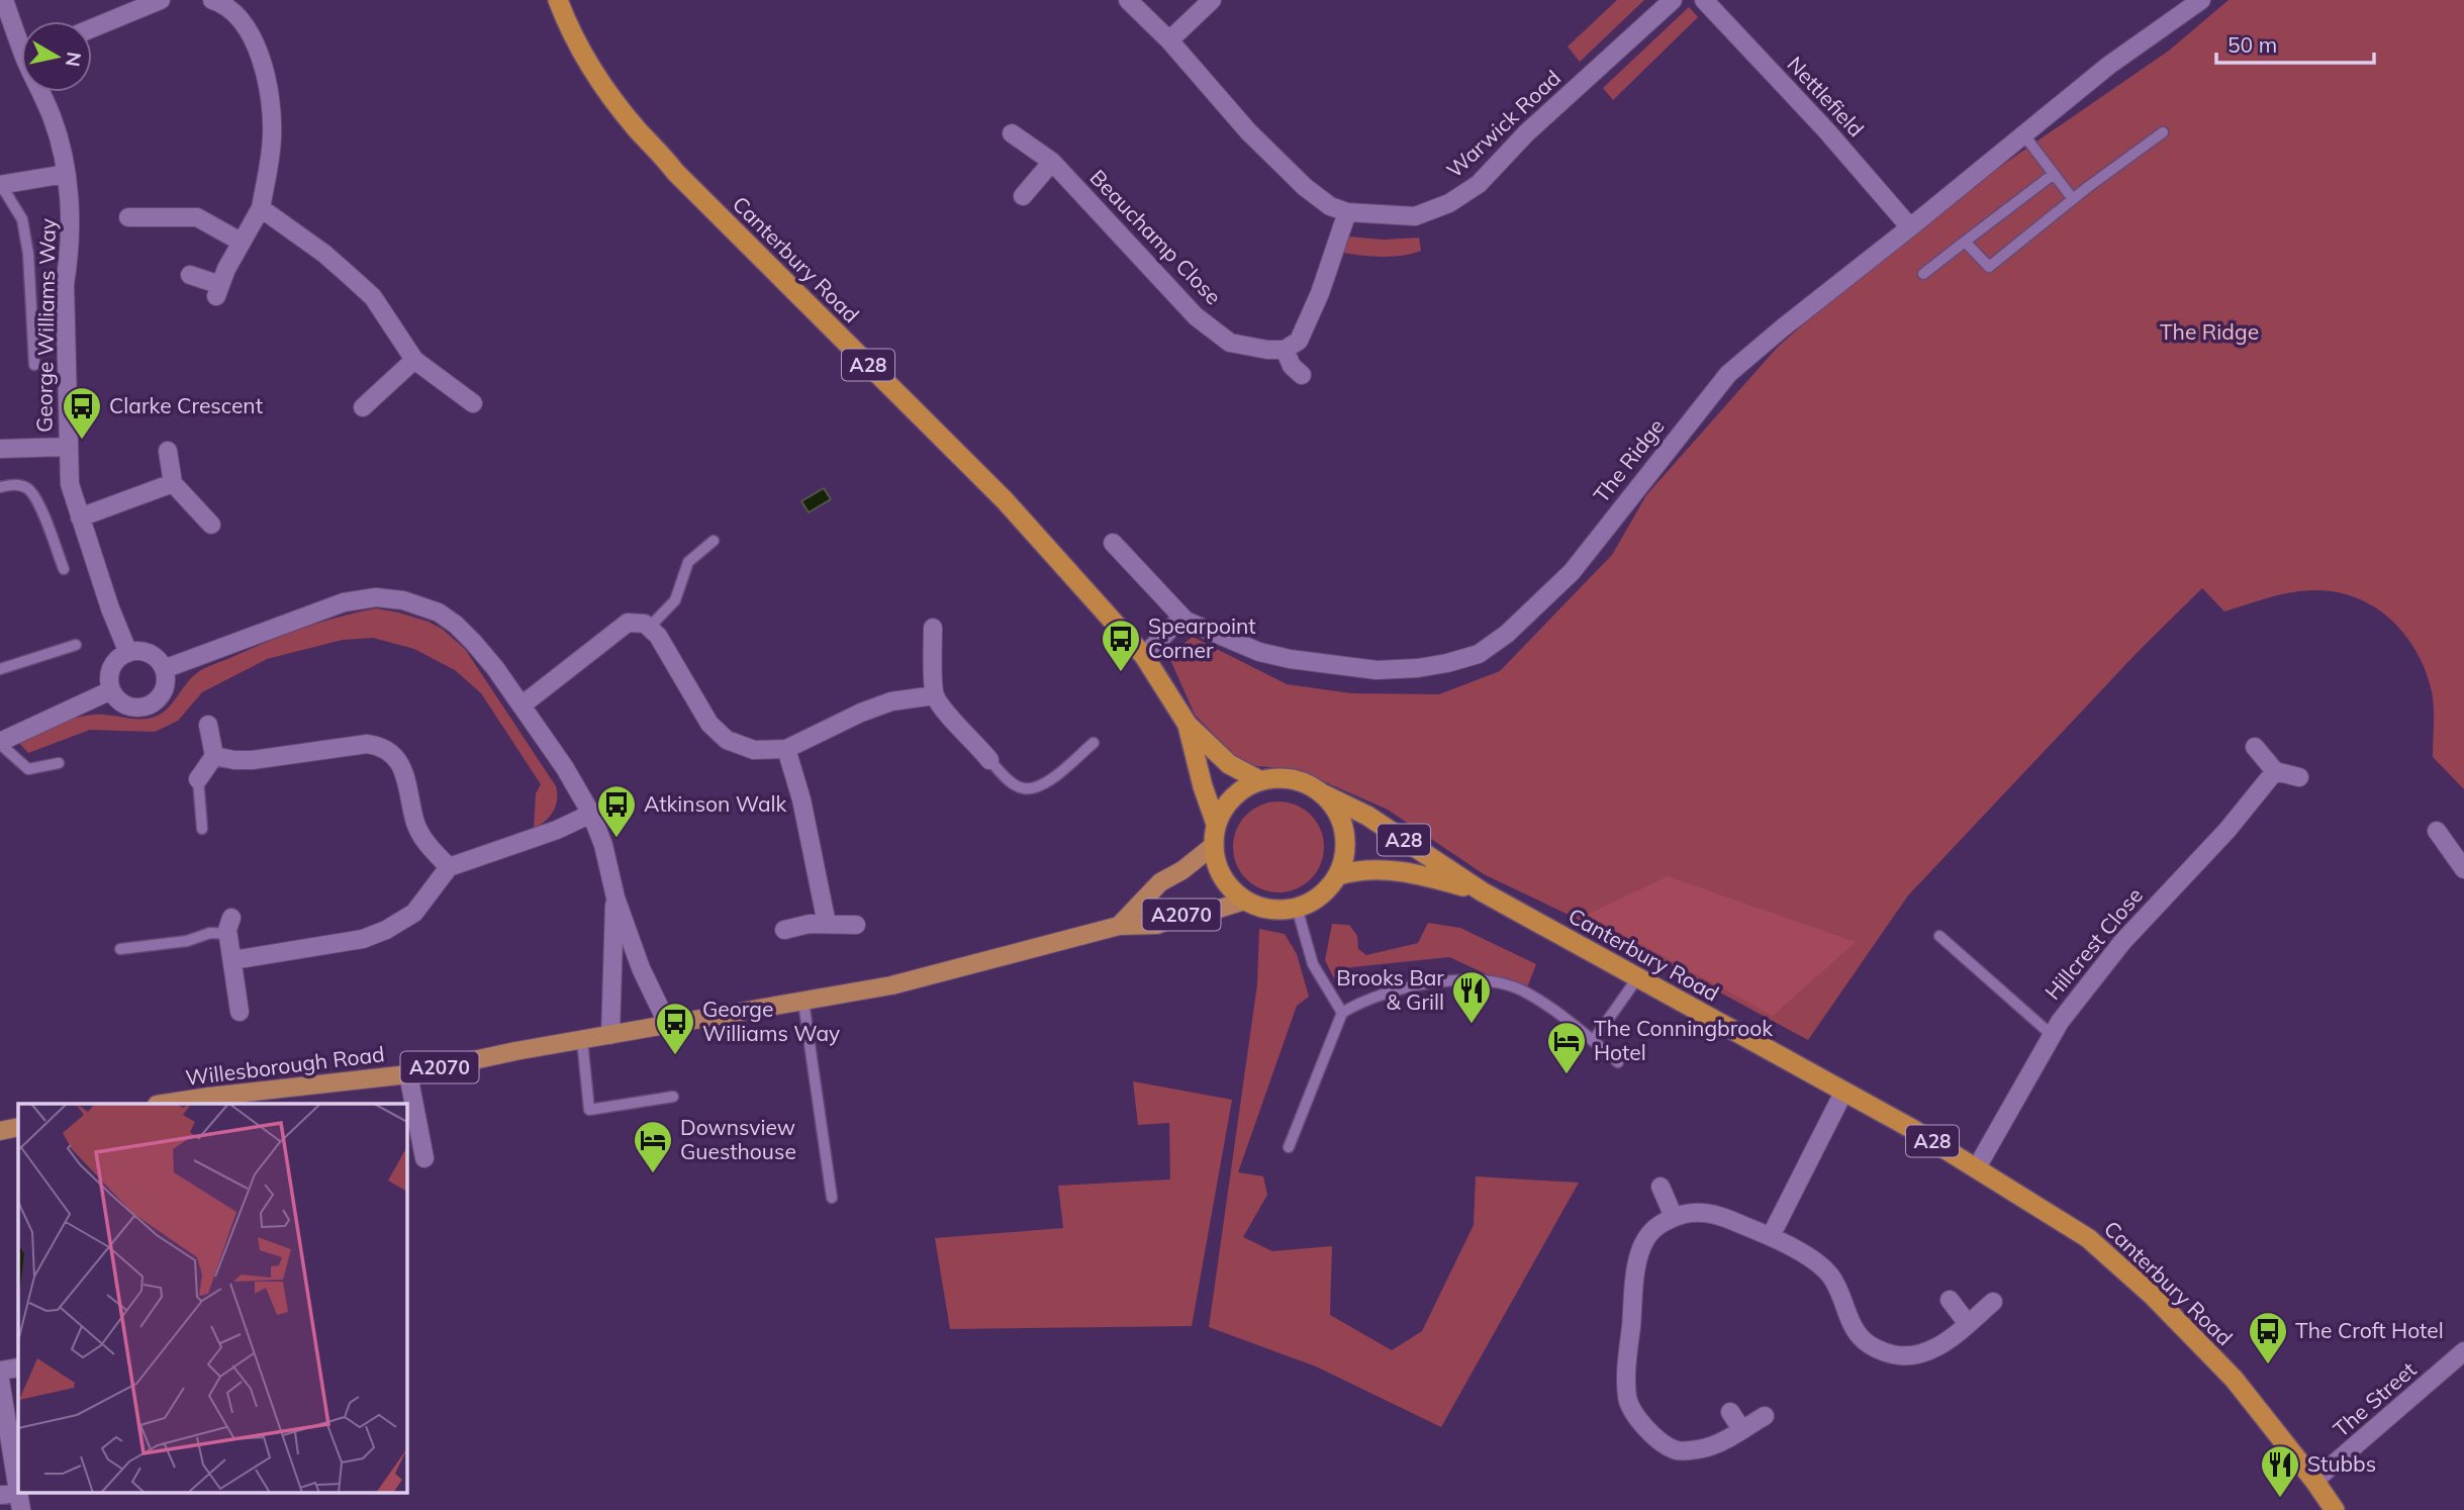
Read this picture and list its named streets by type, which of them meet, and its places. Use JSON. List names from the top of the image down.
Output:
{
  "streets": {
    "highway": ["Canterbury Road", "A28"],
    "main road": ["A2070", "Willesborough Road"],
    "street": [
      "Nettlefield",
      "Warwick Road",
      "Beauchamp Close",
      "George Williams Way",
      "The Ridge",
      "Hillcrest Close",
      "The Street"
    ]
  },
  "crossings": [
    ["Nettlefield", "The Ridge"],
    ["Canterbury Road", "A2070"],
    ["Canterbury Road", "Hillcrest Close"],
    ["Canterbury Road", "The Street"],
    ["A2070", "Willesborough Road"]
  ],
  "parks": ["The Ridge"],
  "places": {
    "bus stop": [
      "Clarke Crescent",
      "Spearpoint Corner",
      "Atkinson Walk",
      "George Williams Way",
      "The Croft Hotel"
    ],
    "restaurant": ["Brooks Bar & Grill", "Stubbs"],
    "hotel": ["The Conningbrook Hotel", "Downsview Guesthouse"]
  },
  "scale_bar": "50 m",
  "north": "right"
}
